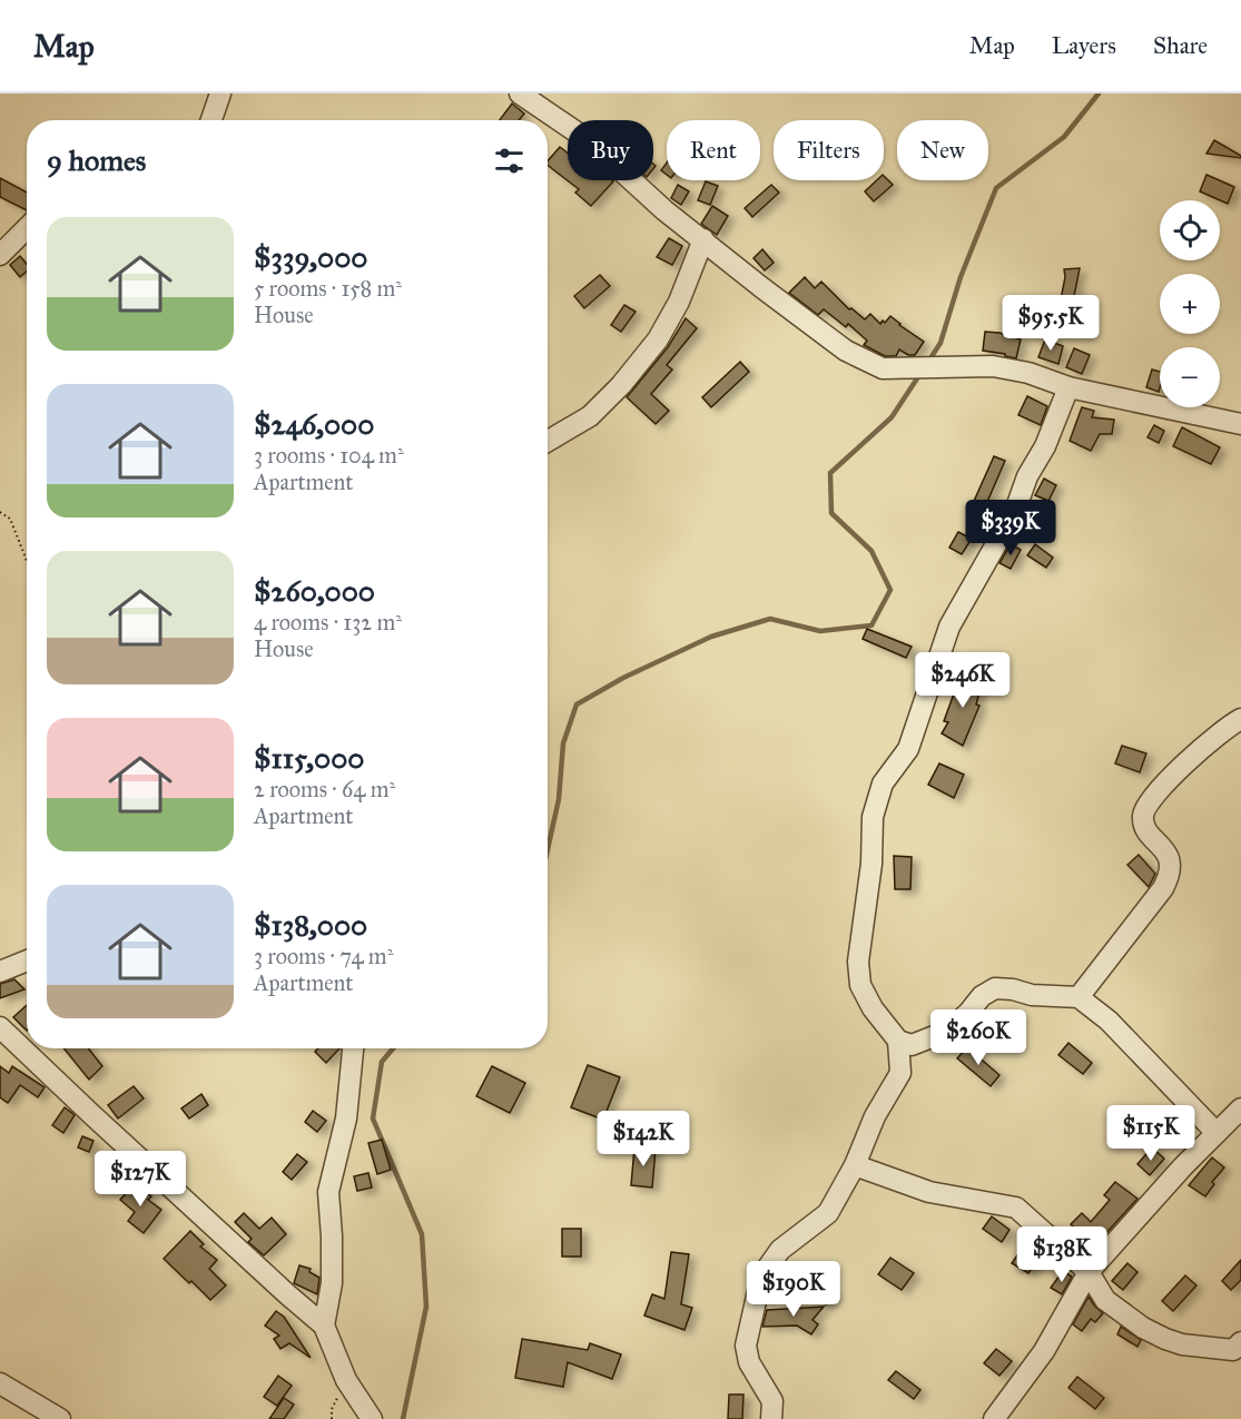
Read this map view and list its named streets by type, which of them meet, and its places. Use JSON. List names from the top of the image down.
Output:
{
  "page": {
    "header": "Map",
    "nav": ["Map", "Layers", "Share"],
    "chip": [
      "Buy",
      "Rent",
      "Filters",
      "New"
    ],
    "heading": "9 homes",
    "map_buttons": ["+", "−"],
    "list": [
      {
        "name": "$339,000",
        "note": "5 rooms · 158 m² · House"
      },
      {
        "name": "$246,000",
        "note": "3 rooms · 104 m² · Apartment"
      },
      {
        "name": "$260,000",
        "note": "4 rooms · 132 m² · House"
      },
      {
        "name": "$115,000",
        "note": "2 rooms · 64 m² · Apartment"
      },
      {
        "name": "$138,000",
        "note": "3 rooms · 74 m² · Apartment"
      }
    ],
    "price": [
      "$95.5K",
      "$339K",
      "$246K",
      "$260K",
      "$115K",
      "$142K",
      "$127K",
      "$138K",
      "$190K"
    ]
  }
}
